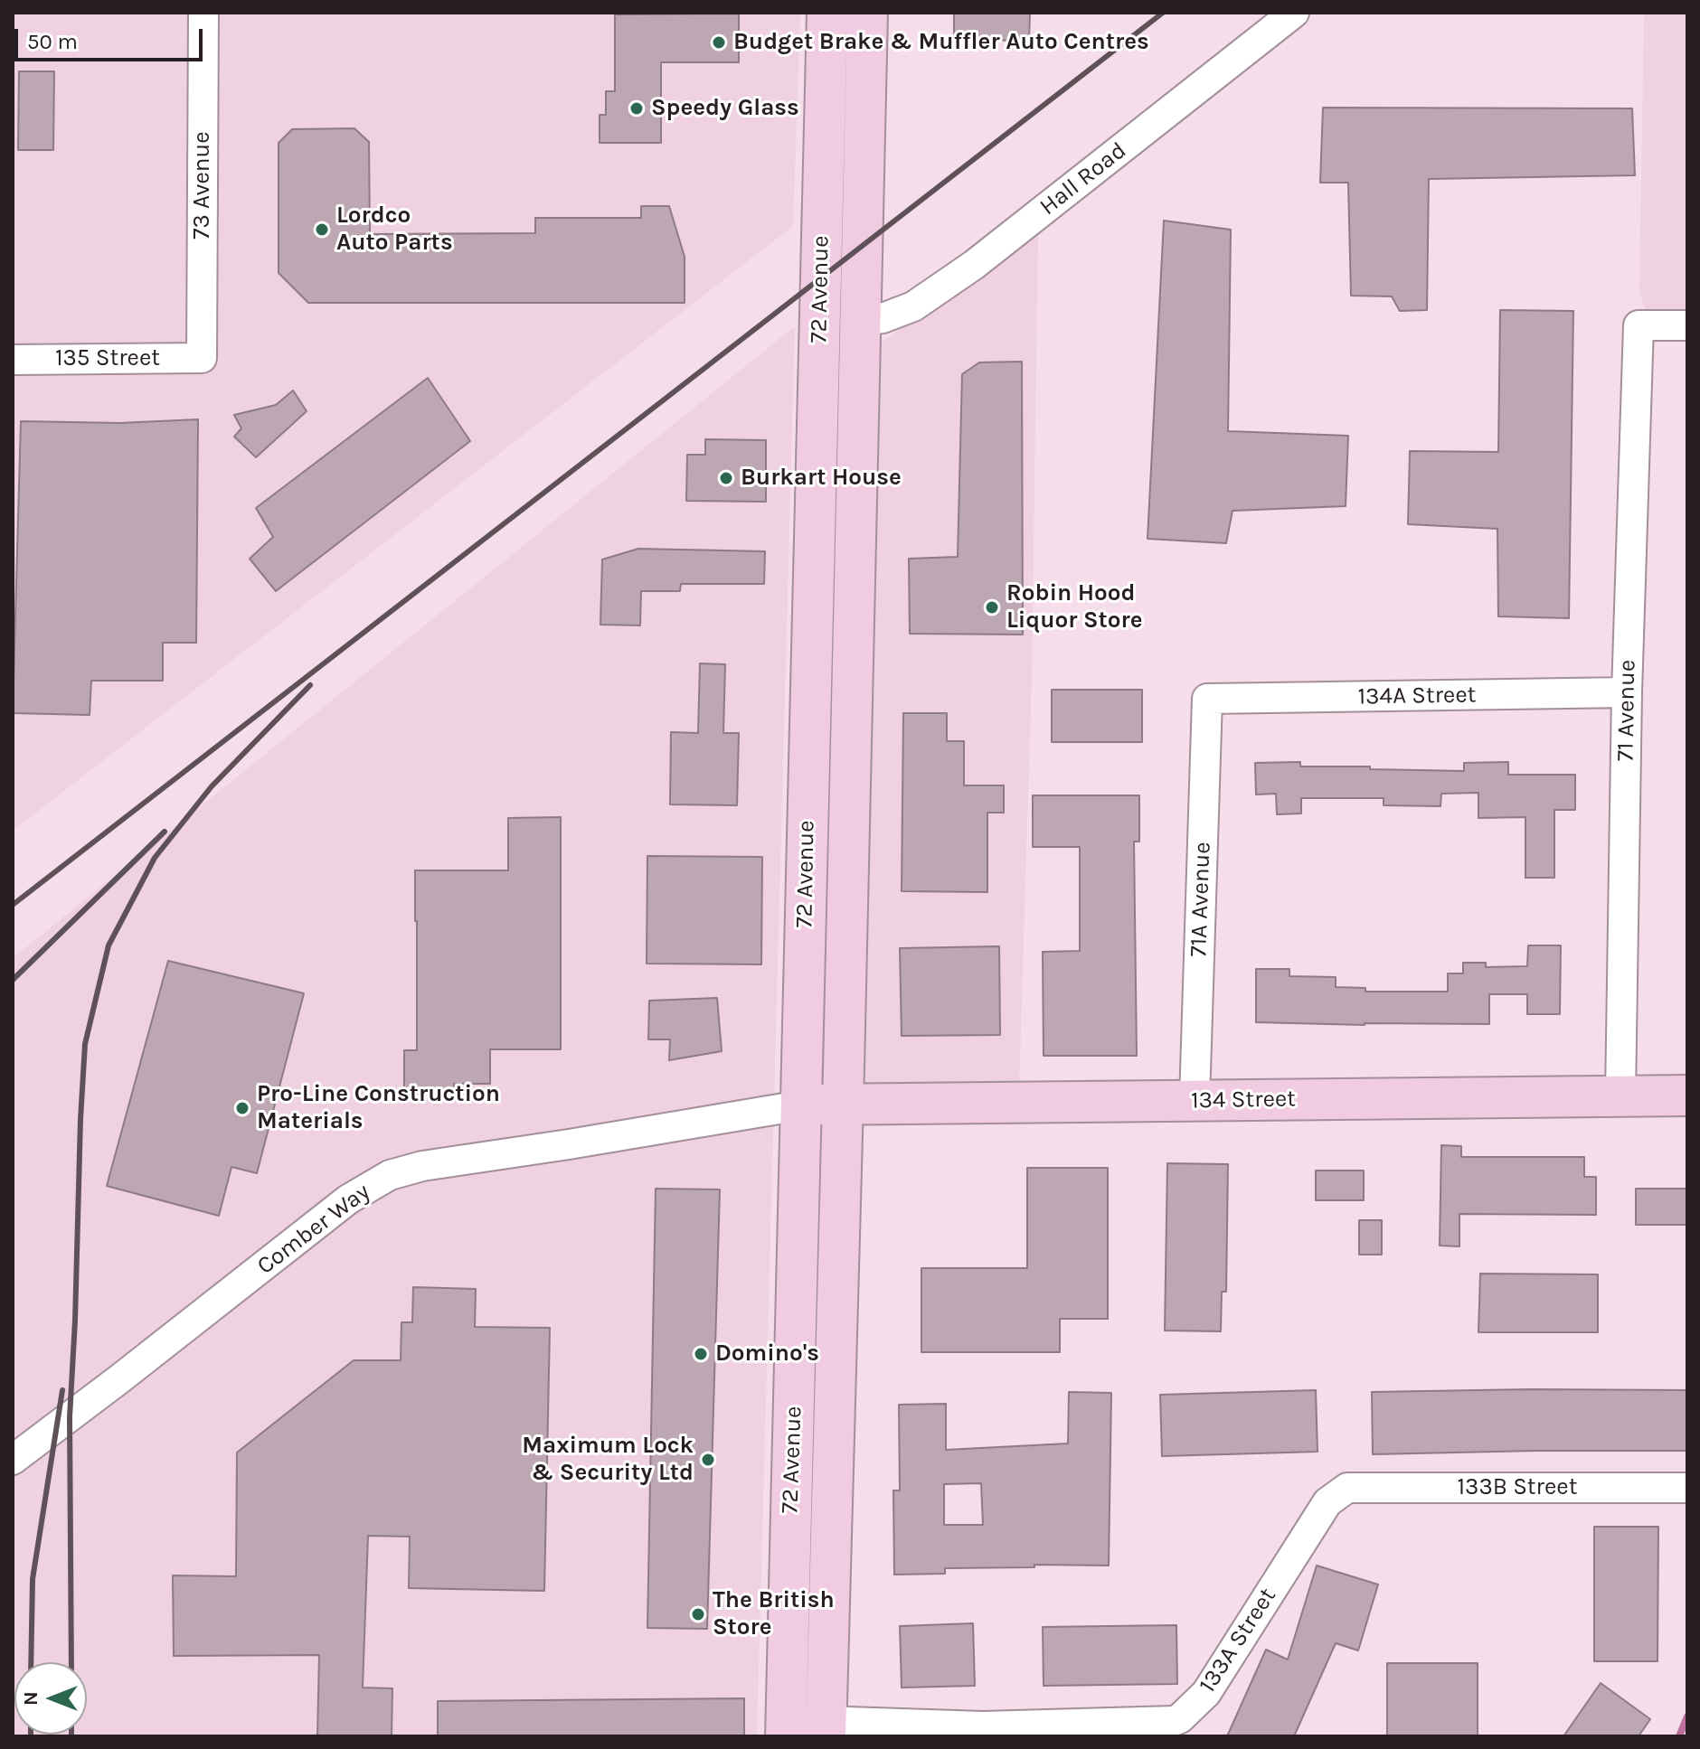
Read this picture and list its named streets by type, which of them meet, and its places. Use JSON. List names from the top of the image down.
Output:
{
  "streets": {
    "main road": ["72 Avenue", "134 Street"],
    "street": [
      "Hall Road",
      "73 Avenue",
      "135 Street",
      "134A Street",
      "71 Avenue",
      "71A Avenue",
      "Comber Way",
      "133B Street",
      "133A Street"
    ]
  },
  "crossings": [
    ["Hall Road", "72 Avenue"],
    ["73 Avenue", "135 Street"],
    ["72 Avenue", "134 Street"],
    ["72 Avenue", "Comber Way"],
    ["72 Avenue", "133A Street"],
    ["134A Street", "71 Avenue"],
    ["134A Street", "71A Avenue"],
    ["71 Avenue", "134 Street"],
    ["71A Avenue", "134 Street"],
    ["134 Street", "Comber Way"],
    ["133B Street", "133A Street"]
  ],
  "places": [
    "Budget Brake & Muffler Auto Centres",
    "Speedy Glass",
    "Lordco Auto Parts",
    "Burkart House",
    "Robin Hood Liquor Store",
    "Pro-Line Construction Materials",
    "Domino's",
    "Maximum Lock & Security Ltd",
    "The British Store"
  ],
  "scale_bar": "50 m",
  "north": "left"
}
